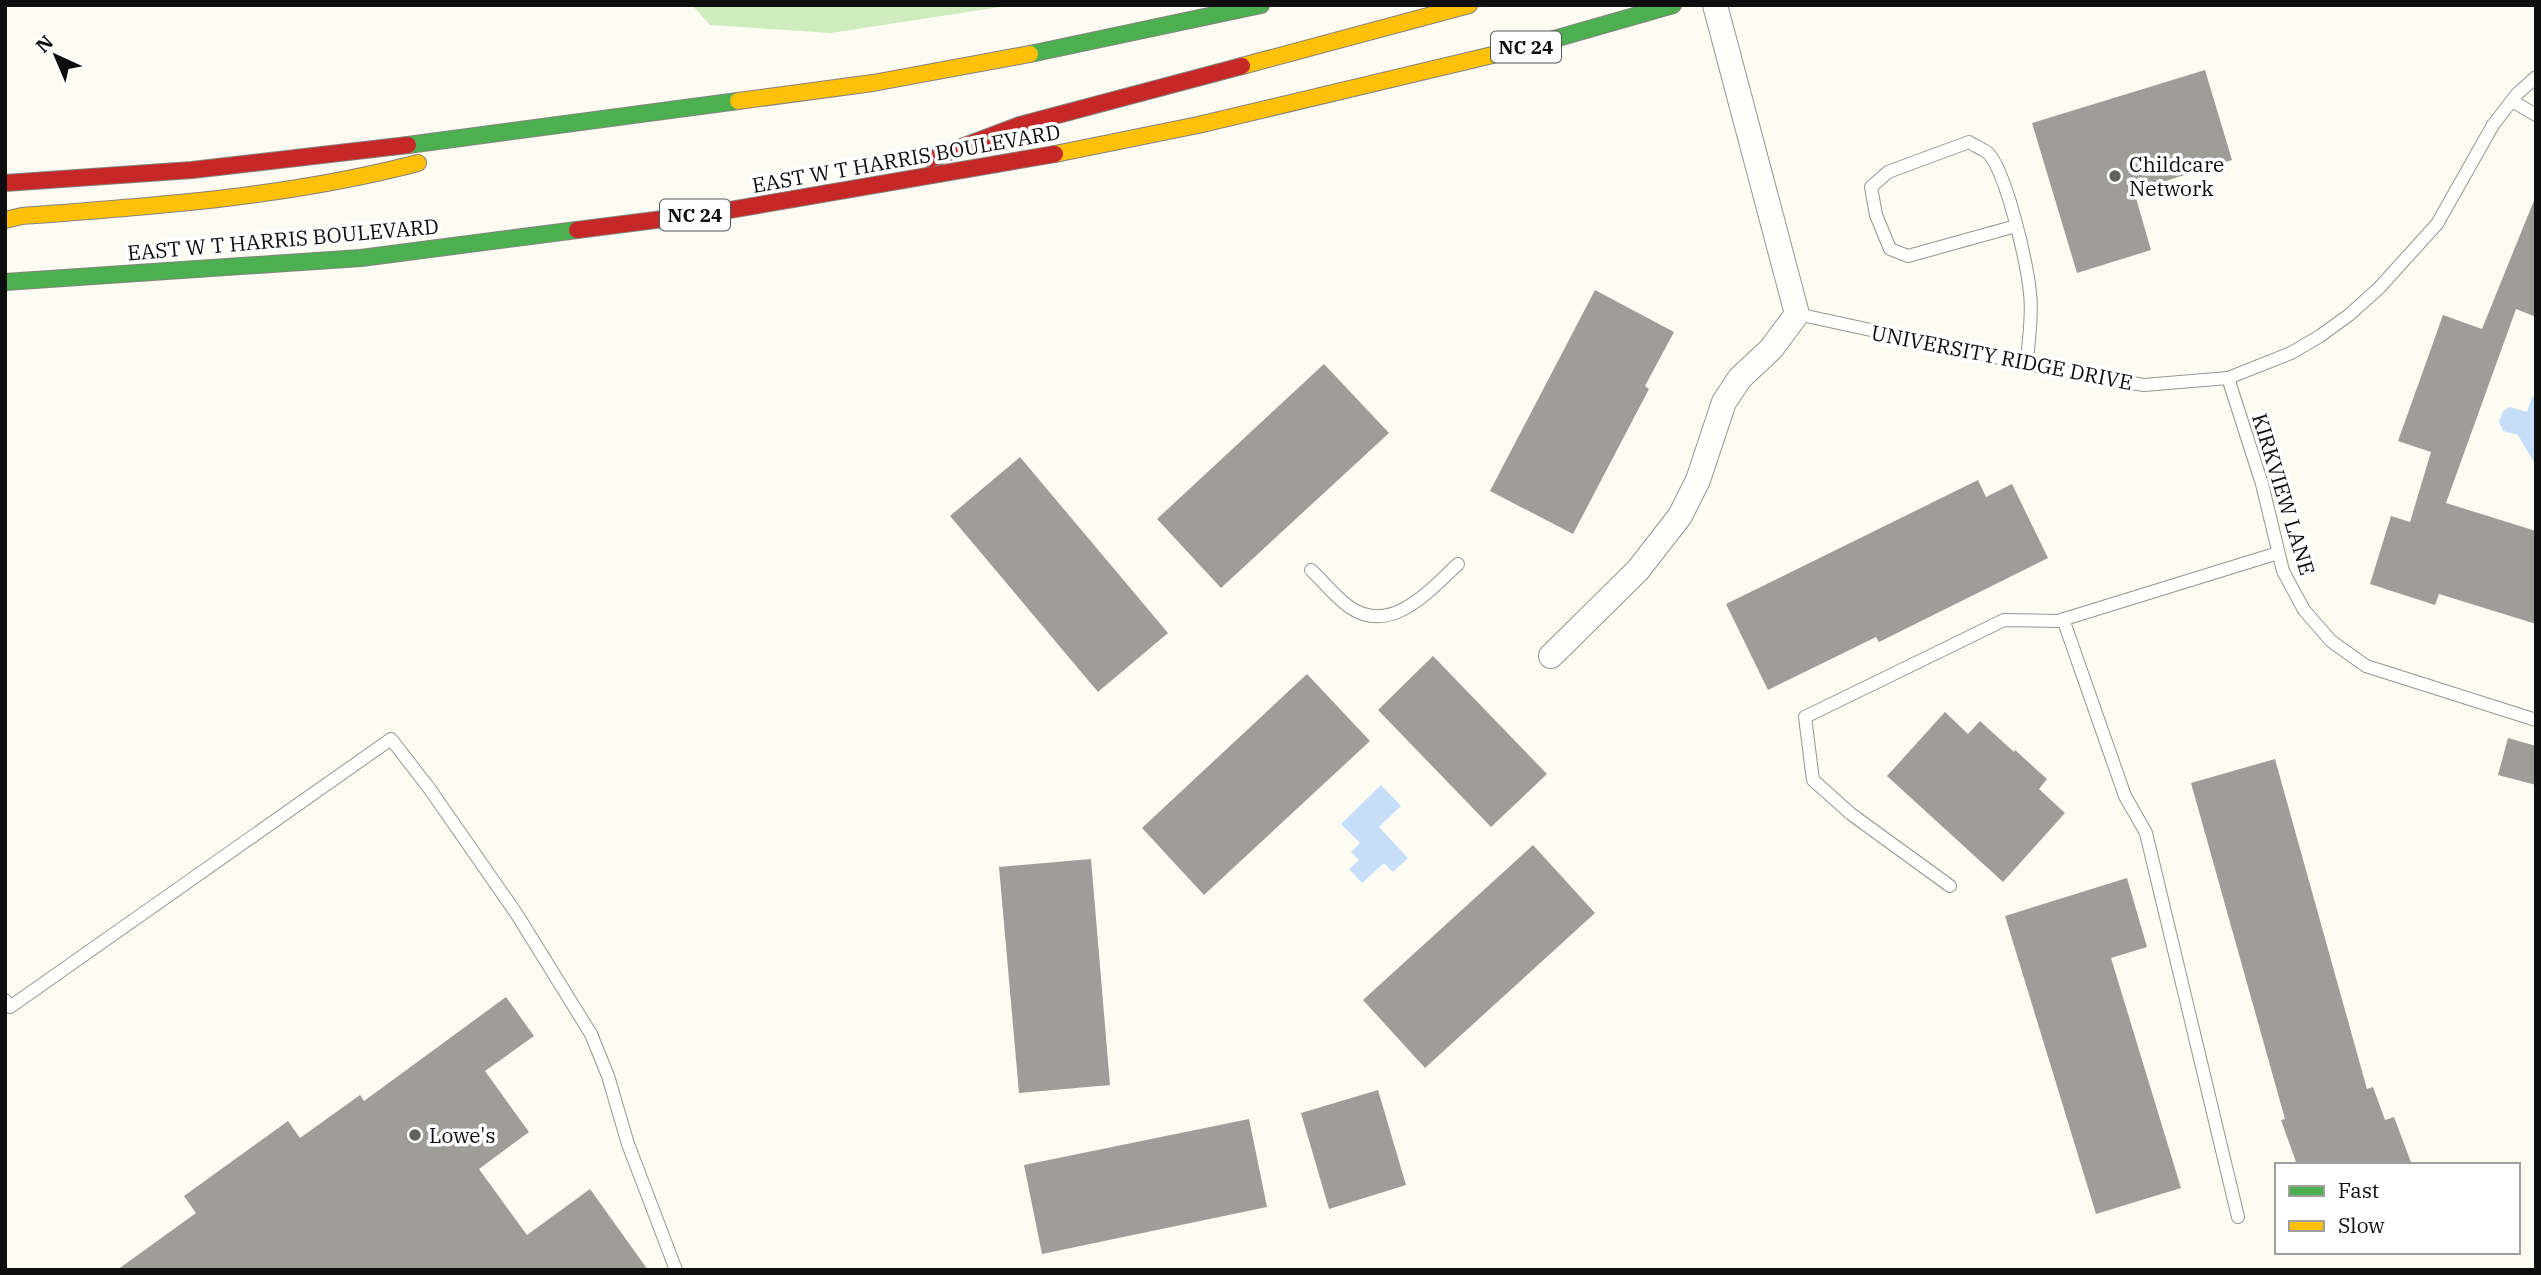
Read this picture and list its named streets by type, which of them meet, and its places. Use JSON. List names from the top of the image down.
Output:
{
  "streets": {
    "main road": ["NC 24", "EAST W T HARRIS BOULEVARD"],
    "lane": ["UNIVERSITY RIDGE DRIVE", "KIRKVIEW LANE"]
  },
  "crossings": [
    ["UNIVERSITY RIDGE DRIVE", "KIRKVIEW LANE"]
  ],
  "places": ["Childcare Network", "Lowe's"],
  "legend": ["Fast", "Slow"],
  "north": "top left"
}
